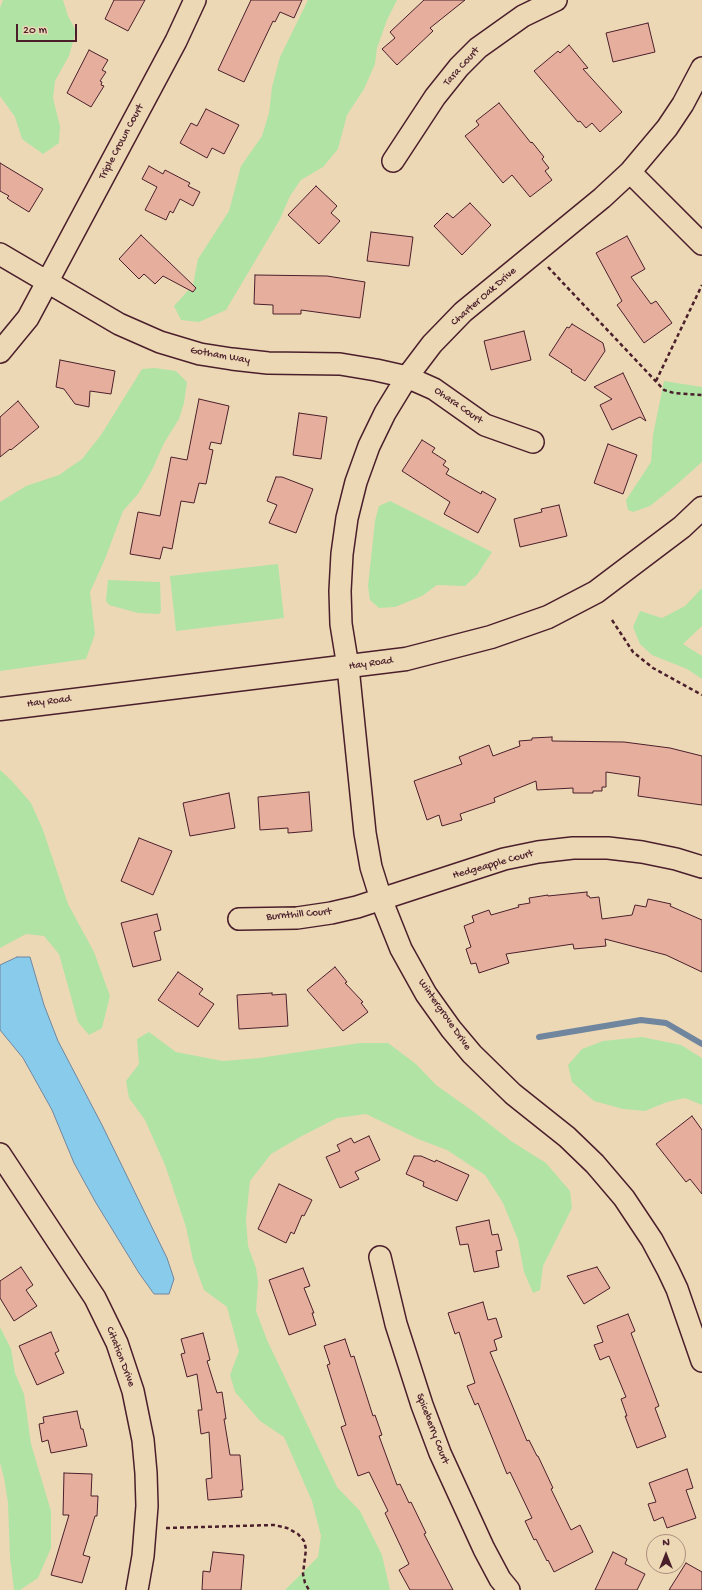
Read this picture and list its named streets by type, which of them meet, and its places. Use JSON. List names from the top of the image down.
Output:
{
  "streets": {
    "street": [
      "Tara Court",
      "Triple Crown Court",
      "Charter Oak Drive",
      "Gotham Way",
      "Ohara Court",
      "Hay Road",
      "Hedgeapple Court",
      "Burnthill Court",
      "Wintergrove Drive",
      "Citation Drive",
      "Spiceberry Court"
    ]
  },
  "crossings": [
    ["Triple Crown Court", "Gotham Way"],
    ["Charter Oak Drive", "Gotham Way"],
    ["Charter Oak Drive", "Ohara Court"],
    ["Charter Oak Drive", "Hay Road"],
    ["Charter Oak Drive", "Wintergrove Drive"],
    ["Gotham Way", "Ohara Court"],
    ["Hay Road", "Wintergrove Drive"],
    ["Hedgeapple Court", "Burnthill Court"],
    ["Hedgeapple Court", "Wintergrove Drive"],
    ["Burnthill Court", "Wintergrove Drive"]
  ],
  "scale_bar": "20 m",
  "north": "top"
}
